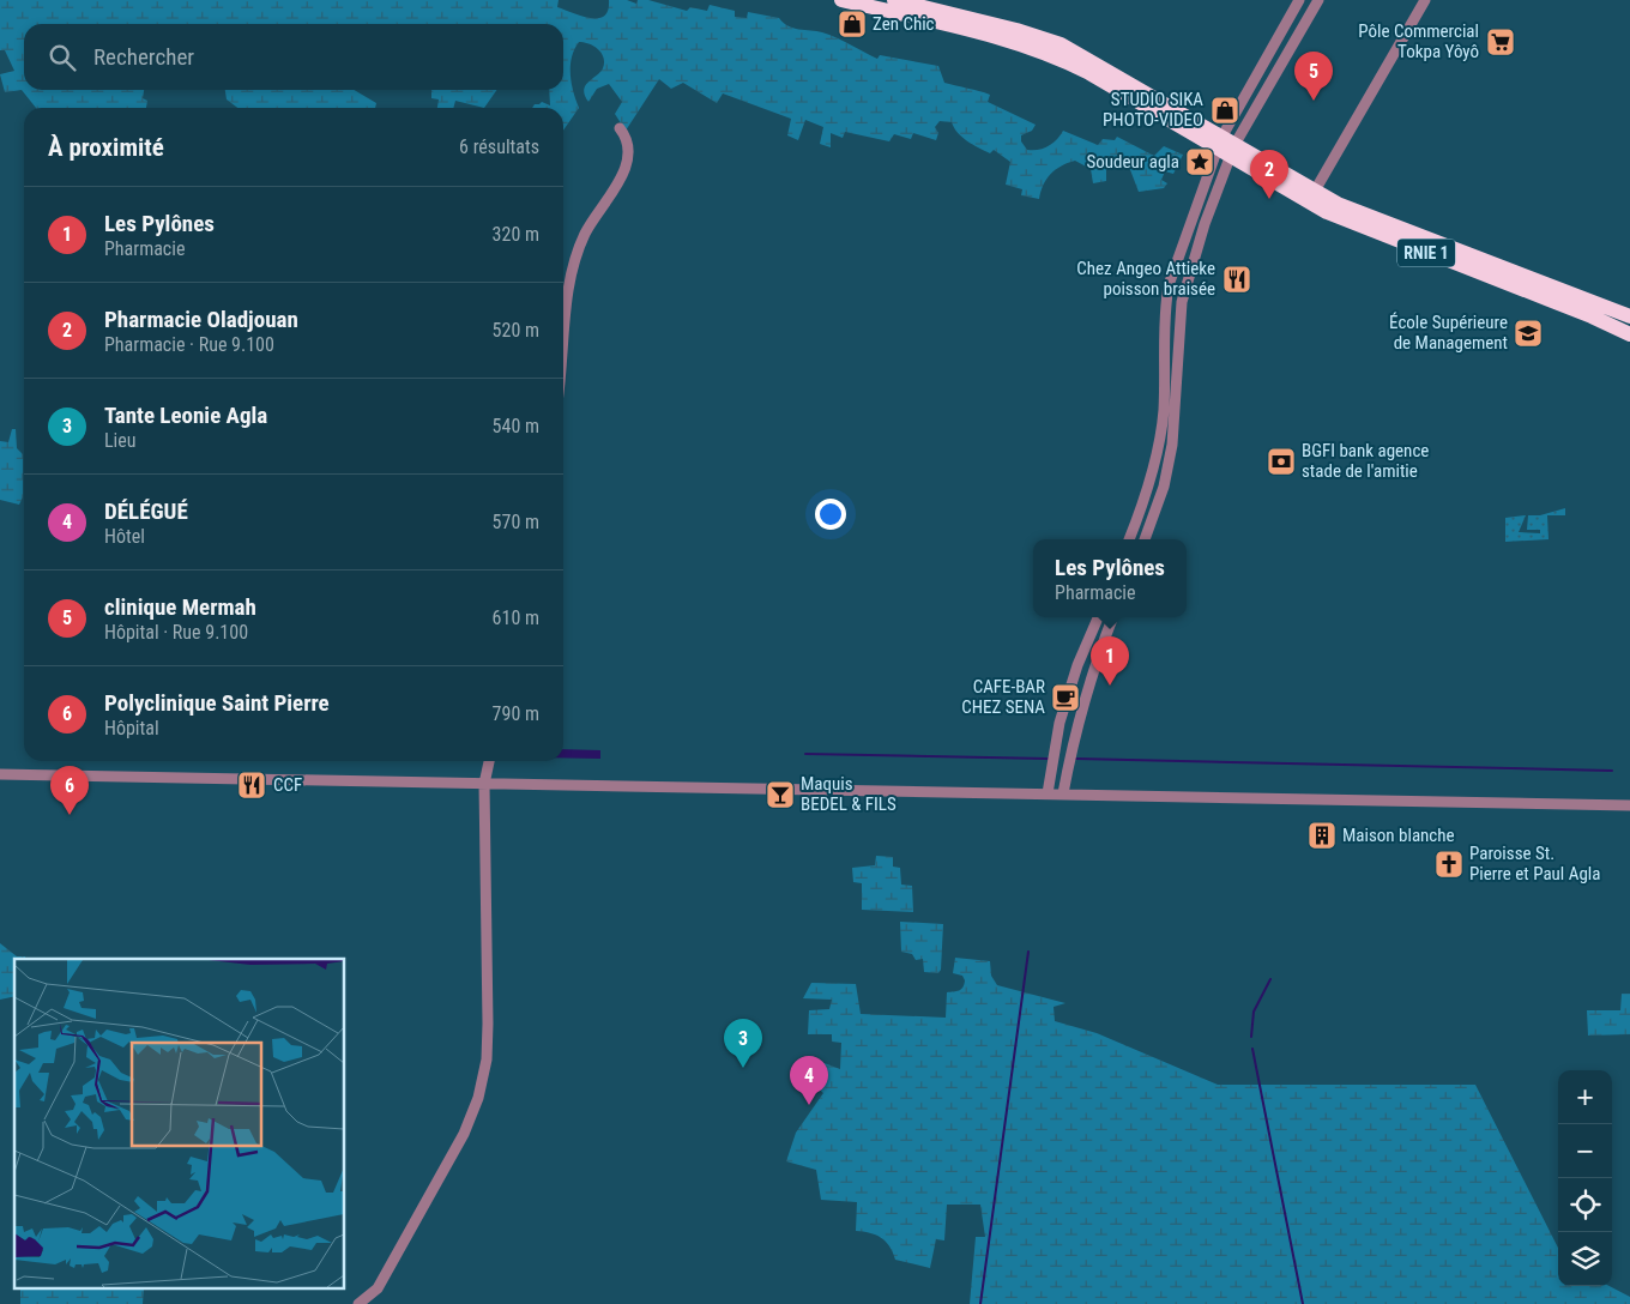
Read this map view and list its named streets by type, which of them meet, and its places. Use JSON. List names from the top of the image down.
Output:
{
  "streets": {
    "highway": ["RNIE 1"]
  },
  "places": {
    "shop": ["Zen Chic", "STUDIO SIKA PHOTO-VIDEO"],
    "supermarket": ["Pôle Commercial Tokpa Yôyô"],
    "place": ["Soudeur agla"],
    "restaurant": ["Chez Angeo Attieke poisson braisée", "CCF"],
    "school or university": ["École Supérieure de Management"],
    "bank": ["BGFI bank agence stade de l'amitie"],
    "cafe": ["CAFE-BAR CHEZ SENA"],
    "bar": ["Maquis BEDEL & FILS"],
    "building": ["Maison blanche"],
    "church": ["Paroisse St. Pierre et Paul Agla"]
  },
  "page": {
    "search": "Rechercher",
    "pins": [
      "5",
      "2",
      "1",
      "6",
      "3",
      "4"
    ],
    "heading": ["À proximité", "6 résultats"],
    "list": [
      {
        "mark": "1",
        "name": "Les Pylônes",
        "note": "Pharmacie",
        "value": "320 m"
      },
      {
        "mark": "2",
        "name": "Pharmacie Oladjouan",
        "note": "Pharmacie · Rue 9.100",
        "value": "520 m"
      },
      {
        "mark": "3",
        "name": "Tante Leonie Agla",
        "note": "Lieu",
        "value": "540 m"
      },
      {
        "mark": "4",
        "name": "DÉLÉGUÉ",
        "note": "Hôtel",
        "value": "570 m"
      },
      {
        "mark": "5",
        "name": "clinique Mermah",
        "note": "Hôpital · Rue 9.100",
        "value": "610 m"
      },
      {
        "mark": "6",
        "name": "Polyclinique Saint Pierre",
        "note": "Hôpital",
        "value": "790 m"
      }
    ],
    "popup": ["Les Pylônes", "Pharmacie"],
    "map_buttons": ["+", "−"]
  }
}
